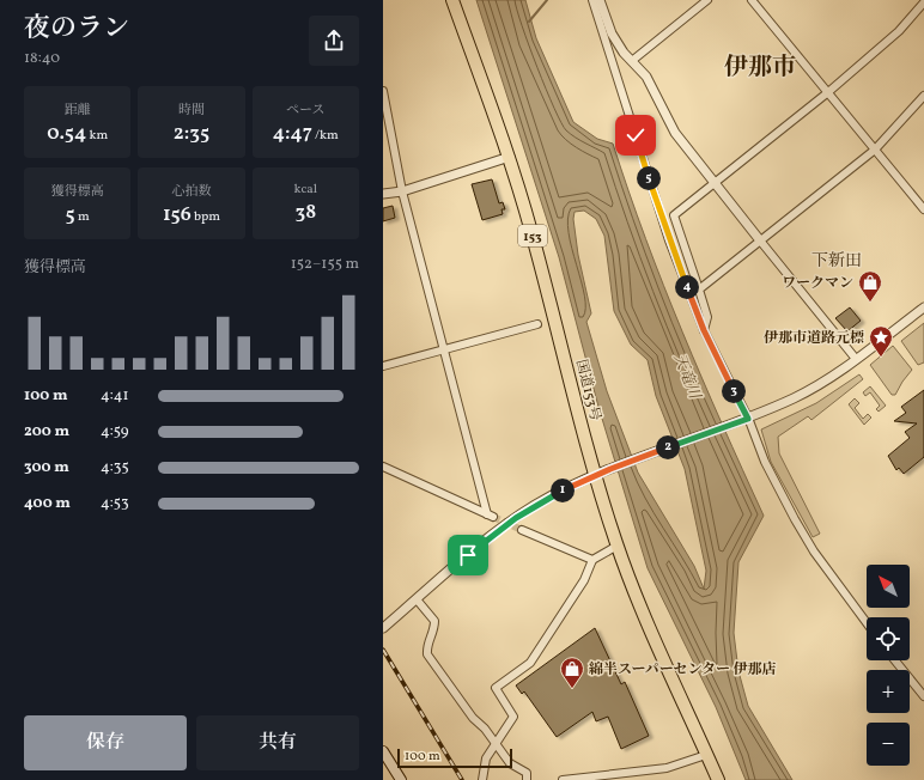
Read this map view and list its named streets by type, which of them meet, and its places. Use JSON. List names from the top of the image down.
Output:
{
  "streets": {
    "highway": ["153", "国道153号"]
  },
  "districts": ["伊那市", "下新田"],
  "water": ["天竜川"],
  "places": {
    "shop": ["ワークマン", "綿半スーパーセンター 伊那店"],
    "place": ["伊那市道路元標"]
  },
  "scale_bar": "100 m",
  "north": "top left",
  "page": {
    "heading": ["夜のラン", "18:40"],
    "stats": [
      ["距離", "0.54 km"],
      ["時間", "2:35"],
      ["ペース", "4:47 /km"],
      ["獲得標高", "5 m"],
      ["心拍数", "156 bpm"],
      ["kcal", "38"]
    ],
    "pins": [
      "5",
      "4",
      "3",
      "2",
      "1"
    ],
    "chart": ["獲得標高", "152–155 m"],
    "list": [
      {
        "name": "100 m",
        "note": "4:41"
      },
      {
        "name": "200 m",
        "note": "4:59"
      },
      {
        "name": "300 m",
        "note": "4:35"
      },
      {
        "name": "400 m",
        "note": "4:53"
      }
    ],
    "map_buttons": ["+", "−"],
    "buttons": ["保存", "共有"],
    "scale": "100 m"
  }
}
